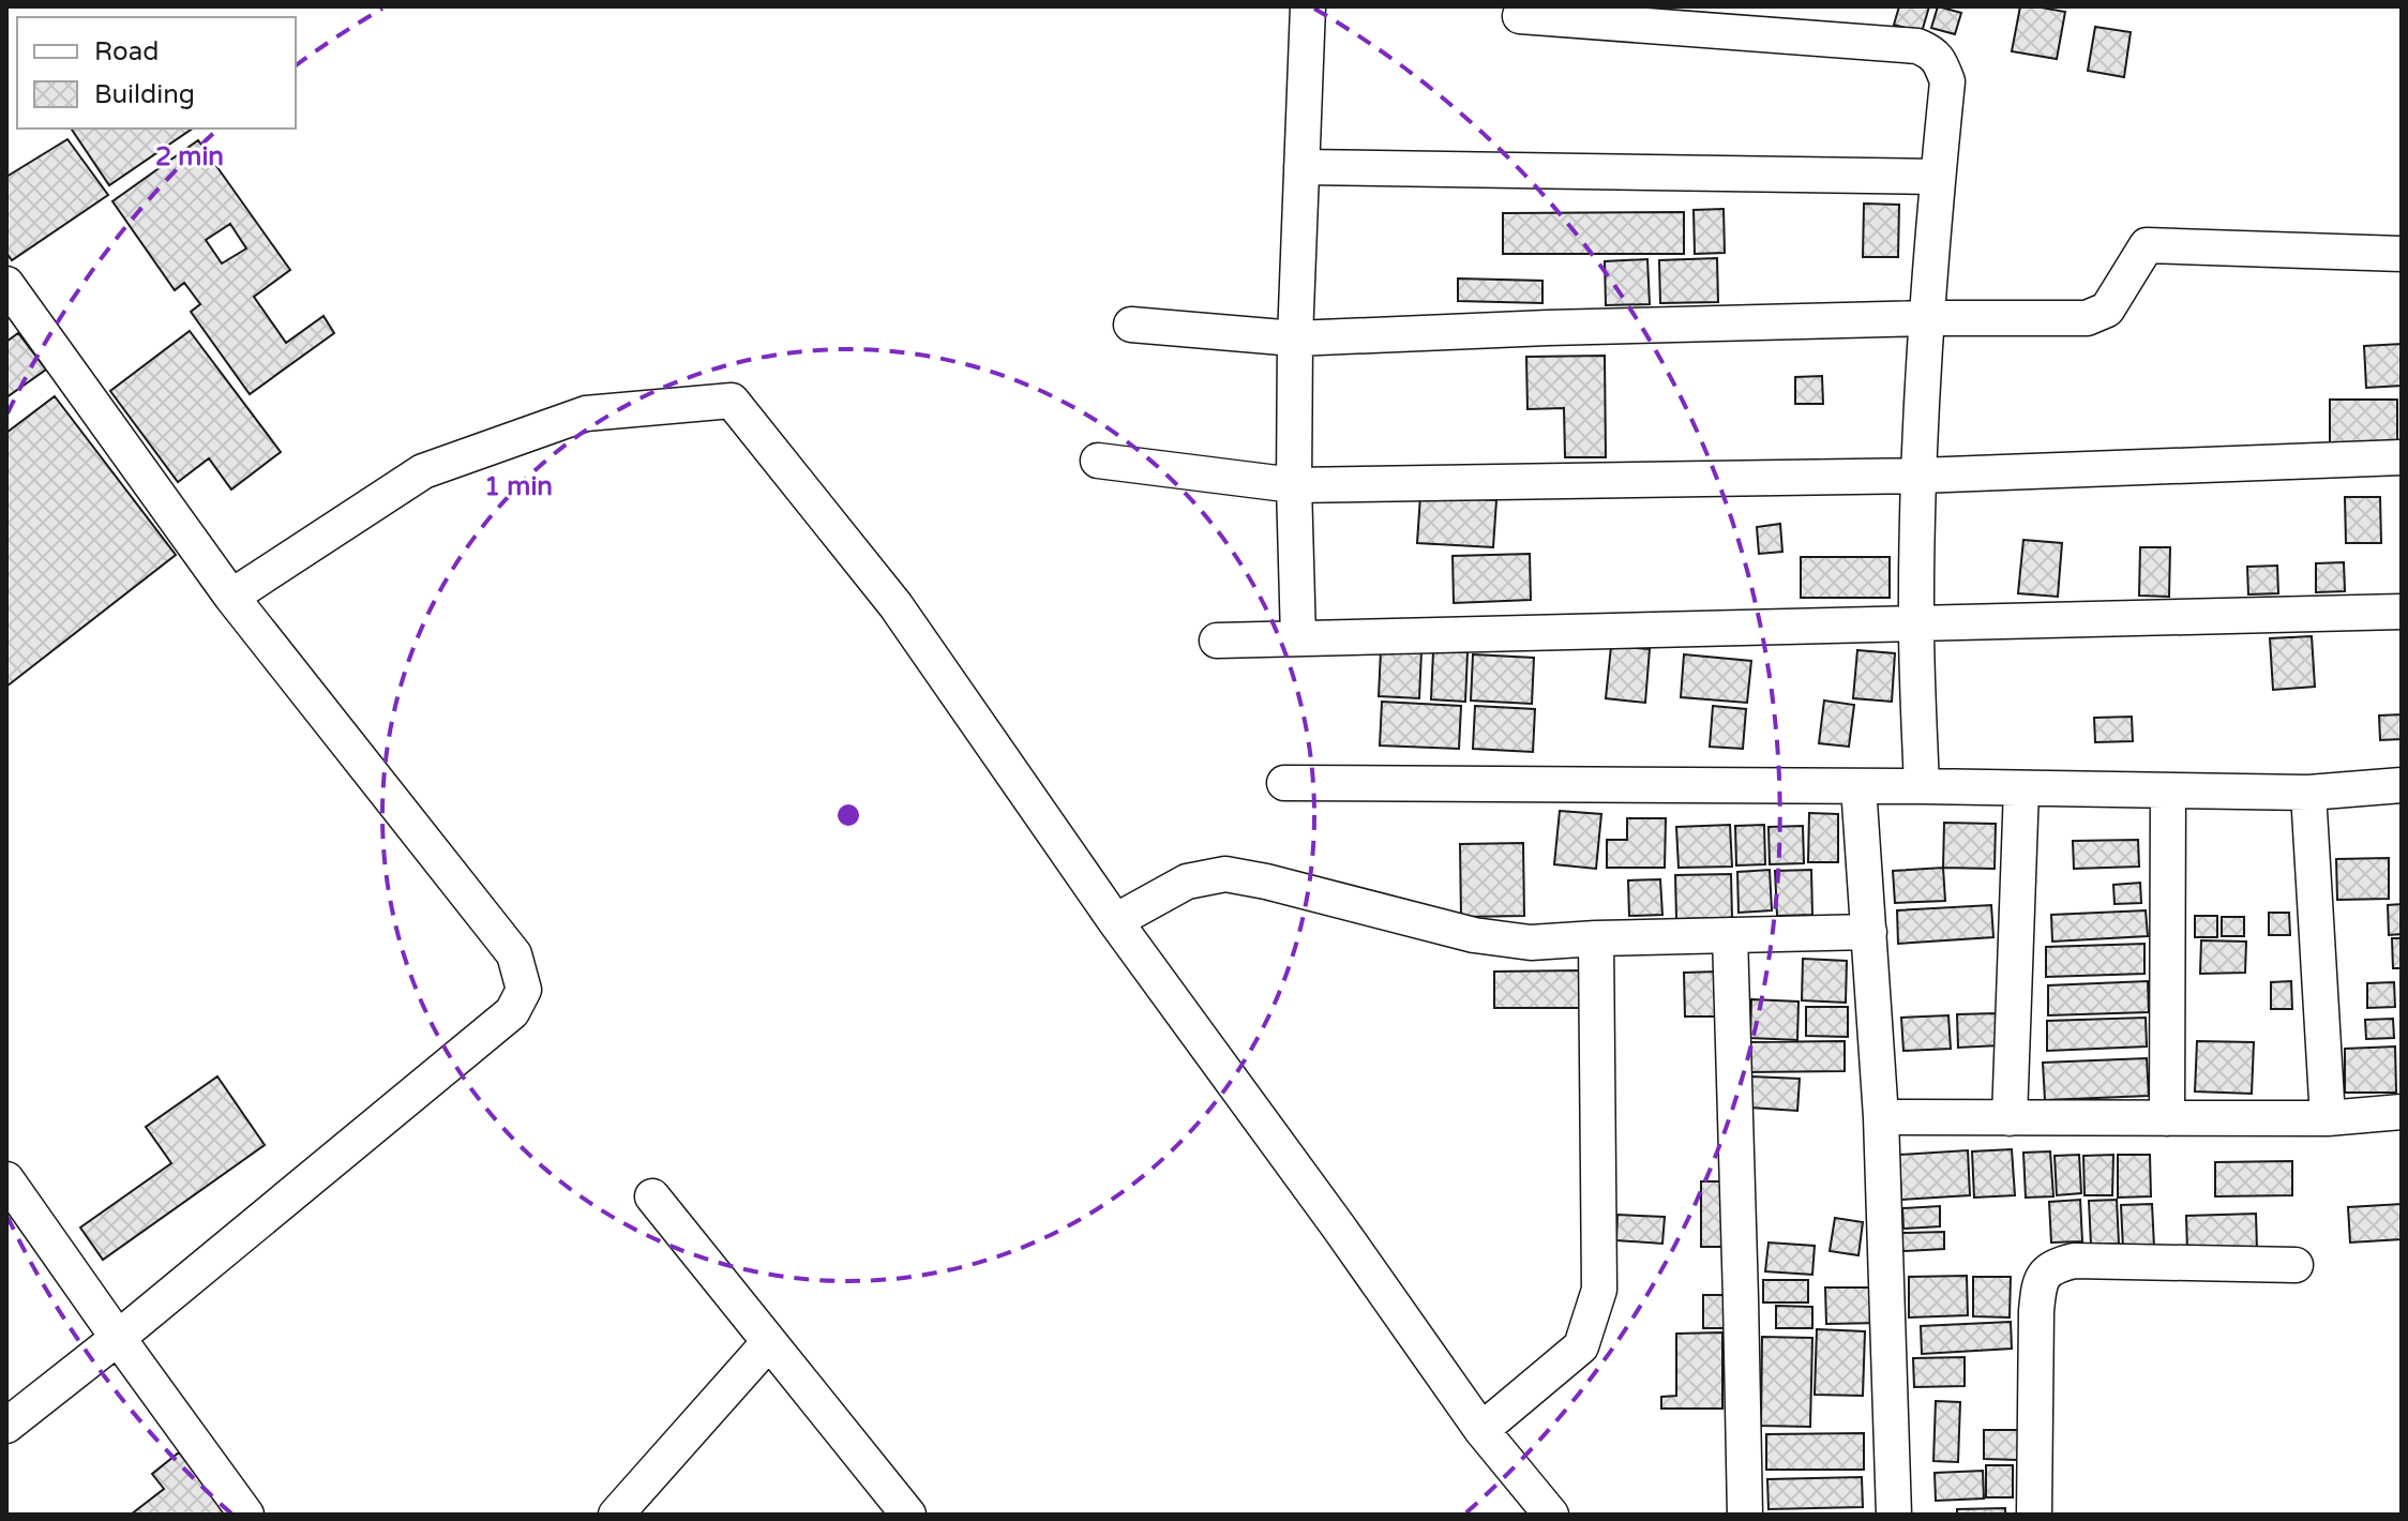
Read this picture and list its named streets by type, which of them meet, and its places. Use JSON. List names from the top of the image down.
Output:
{
  "legend": ["Road", "Building"],
  "rings": ["2 min", "1 min"]
}
